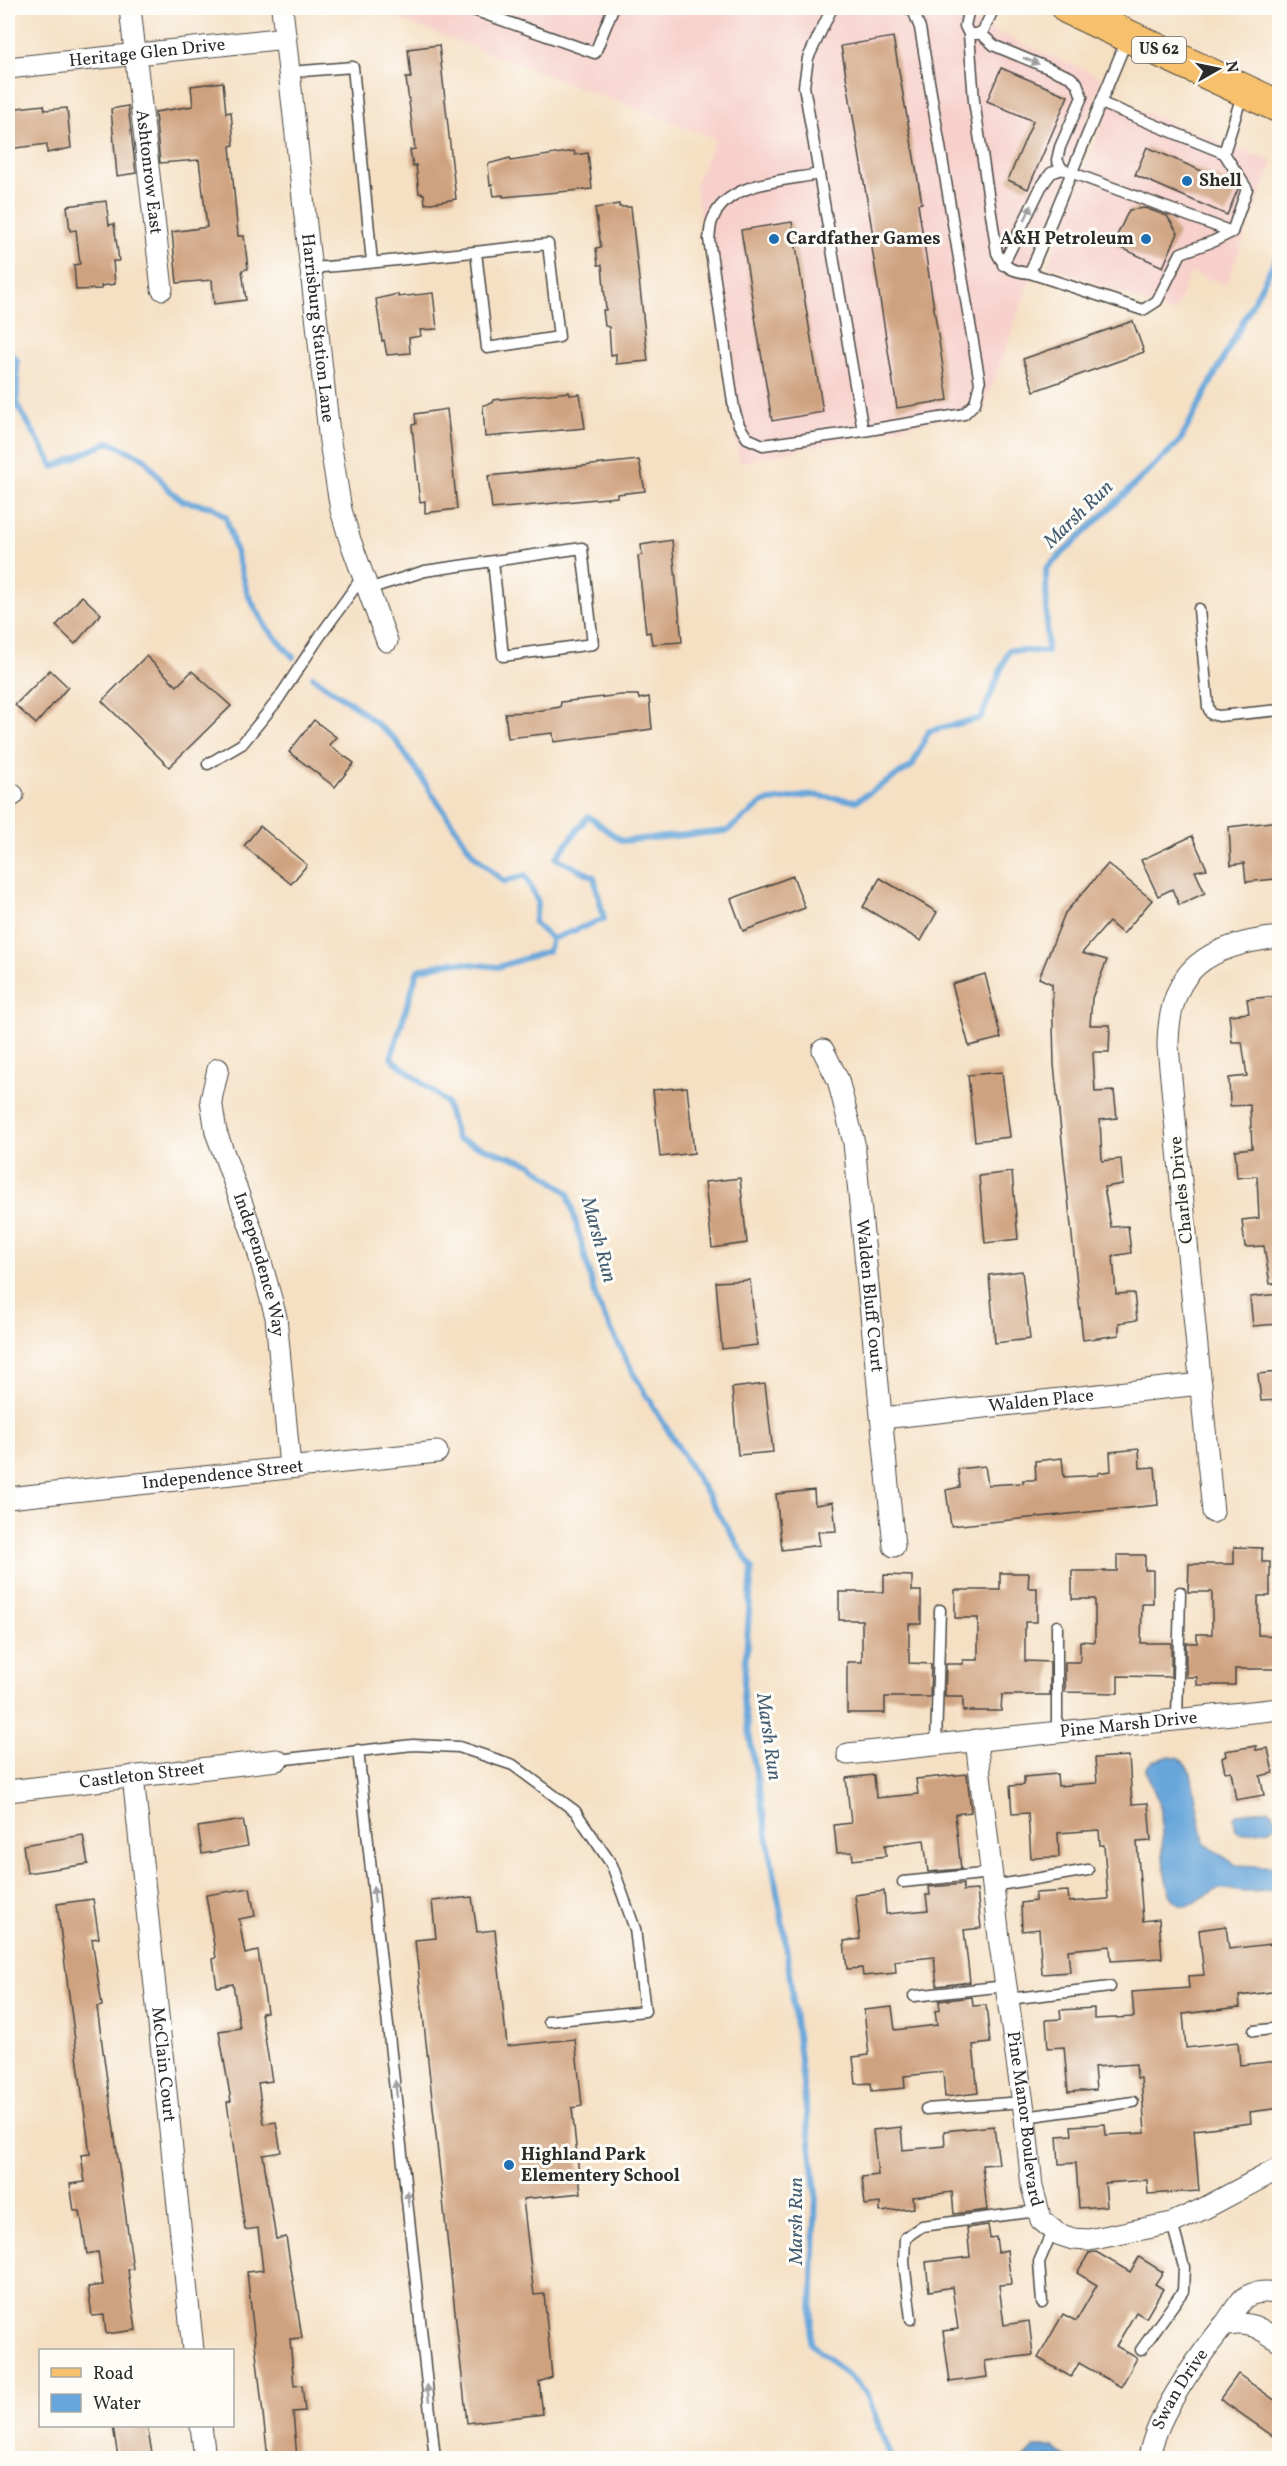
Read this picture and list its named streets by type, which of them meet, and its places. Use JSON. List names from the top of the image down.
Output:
{
  "streets": {
    "main road": ["US 62"],
    "street": [
      "Heritage Glen Drive",
      "Ashtonrow East",
      "Harrisburg Station Lane",
      "Charles Drive",
      "Independence Way",
      "Walden Bluff Court",
      "Walden Place",
      "Independence Street",
      "Pine Marsh Drive",
      "Castleton Street",
      "McClain Court",
      "Pine Manor Boulevard",
      "Swan Drive"
    ]
  },
  "crossings": [
    ["Heritage Glen Drive", "Ashtonrow East"],
    ["Heritage Glen Drive", "Harrisburg Station Lane"],
    ["Charles Drive", "Walden Place"],
    ["Independence Way", "Independence Street"],
    ["Walden Bluff Court", "Walden Place"],
    ["Castleton Street", "McClain Court"]
  ],
  "water": ["Marsh Run"],
  "places": [
    "Shell",
    "Cardfather Games",
    "A&H Petroleum",
    "Highland Park Elementery School"
  ],
  "legend": ["Road", "Water"],
  "north": "right"
}
